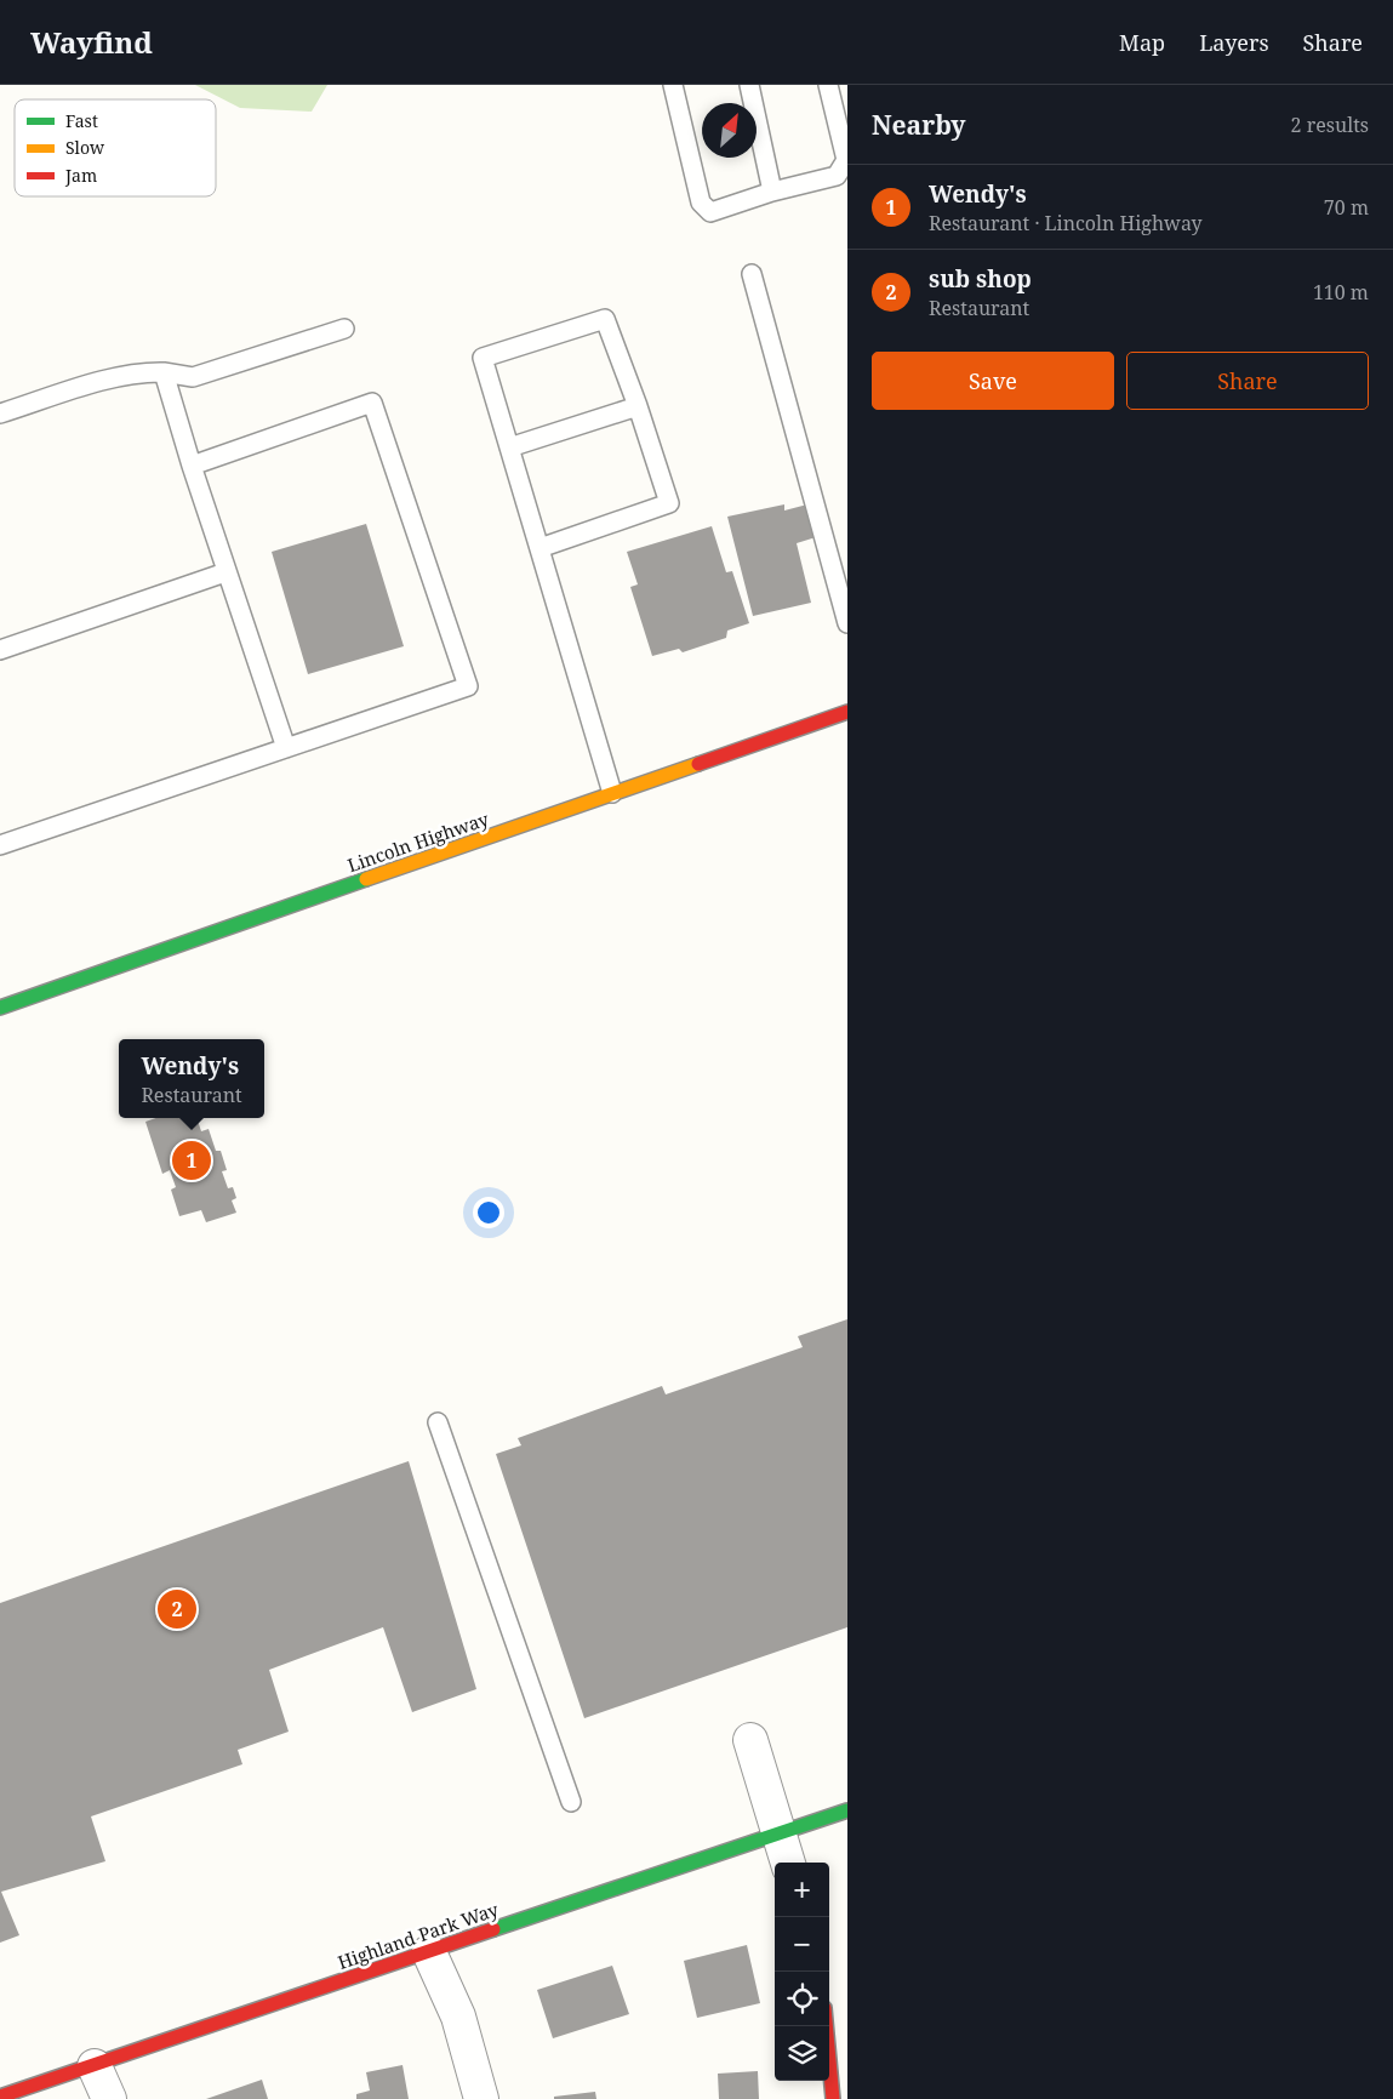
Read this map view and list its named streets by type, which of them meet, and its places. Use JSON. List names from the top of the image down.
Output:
{
  "streets": {
    "street": ["Lincoln Highway", "Highland Park Way"]
  },
  "legend": ["Fast", "Slow", "Jam"],
  "north": "top right",
  "page": {
    "header": "Wayfind",
    "nav": ["Map", "Layers", "Share"],
    "heading": ["Nearby", "2 results"],
    "list": [
      {
        "mark": "1",
        "name": "Wendy's",
        "note": "Restaurant · Lincoln Highway",
        "value": "70 m"
      },
      {
        "mark": "2",
        "name": "sub shop",
        "note": "Restaurant",
        "value": "110 m"
      }
    ],
    "buttons": ["Save", "Share"],
    "popup": ["Wendy's", "Restaurant"],
    "pins": ["1", "2"],
    "map_buttons": ["+", "−"]
  }
}
